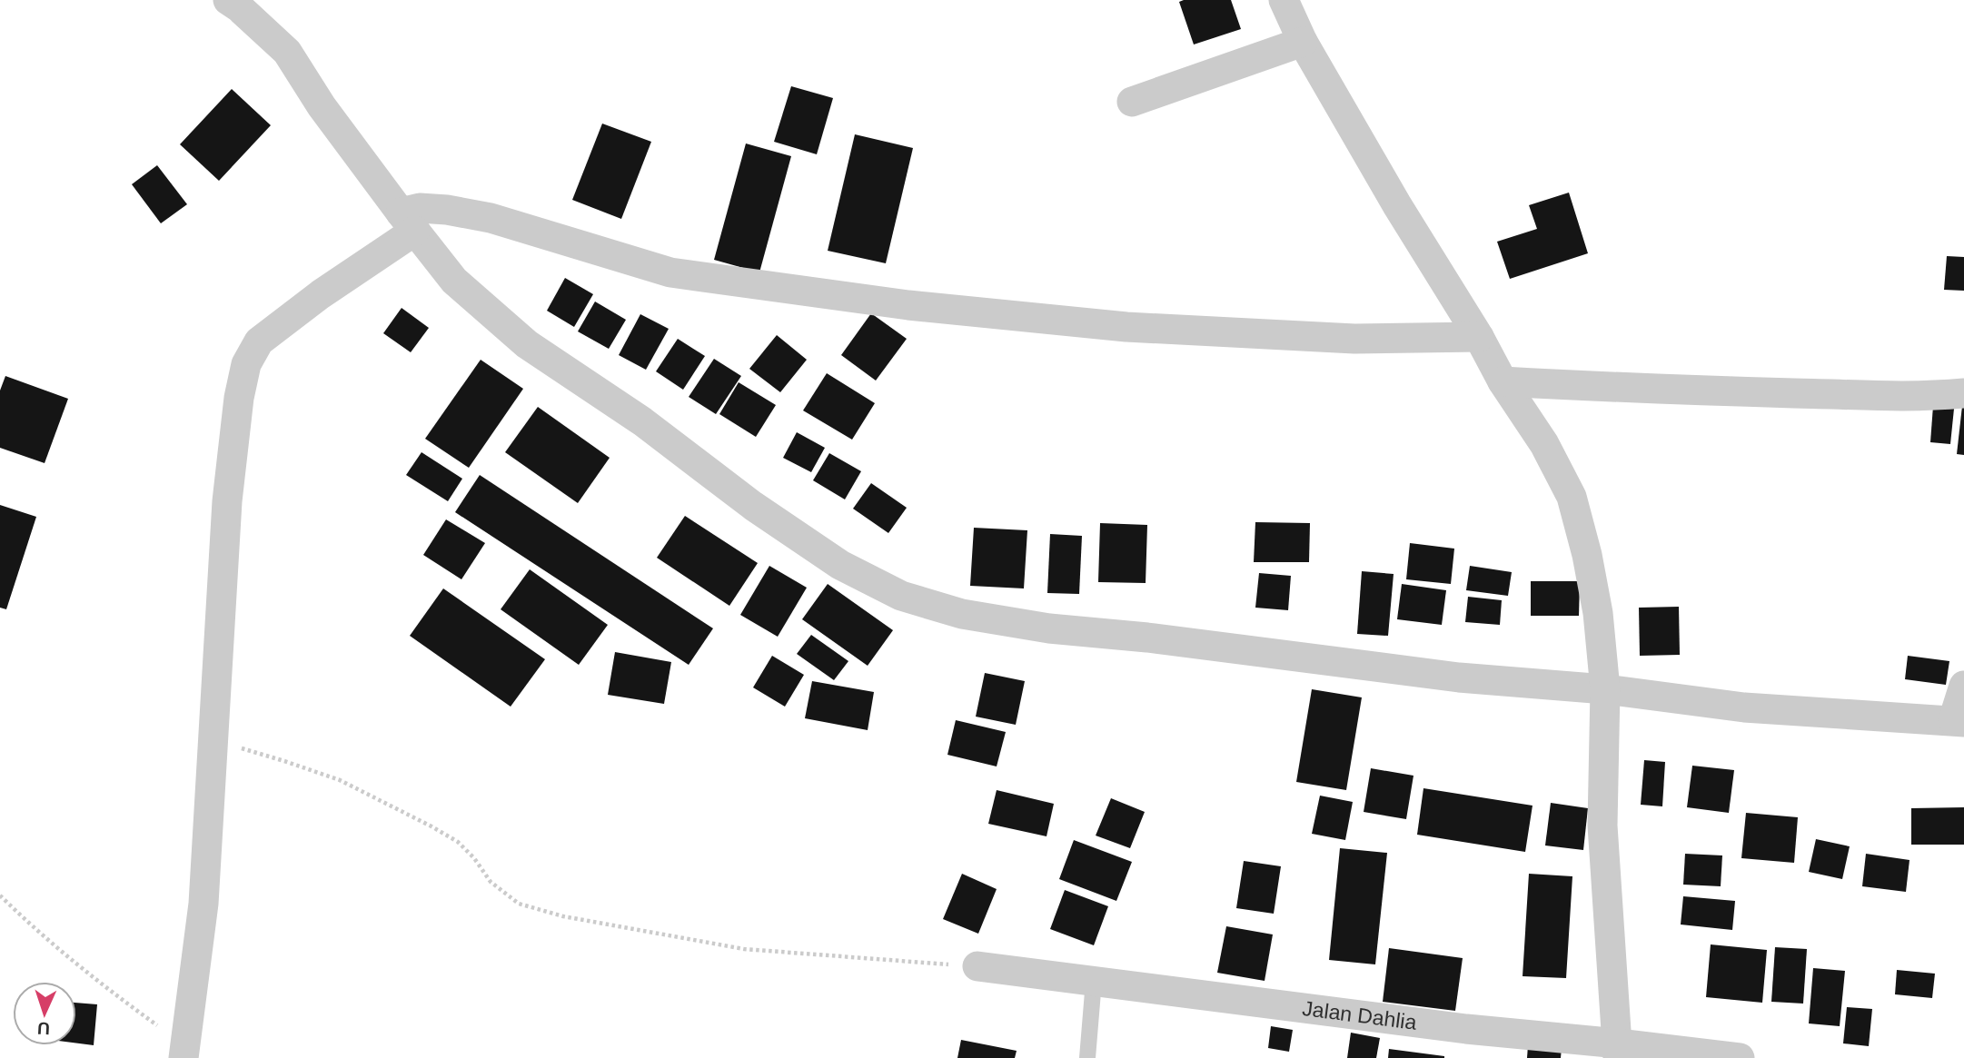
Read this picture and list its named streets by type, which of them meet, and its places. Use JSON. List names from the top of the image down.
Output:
{
  "streets": {
    "street": ["Jalan Dahlia"]
  },
  "north": "bottom"
}
